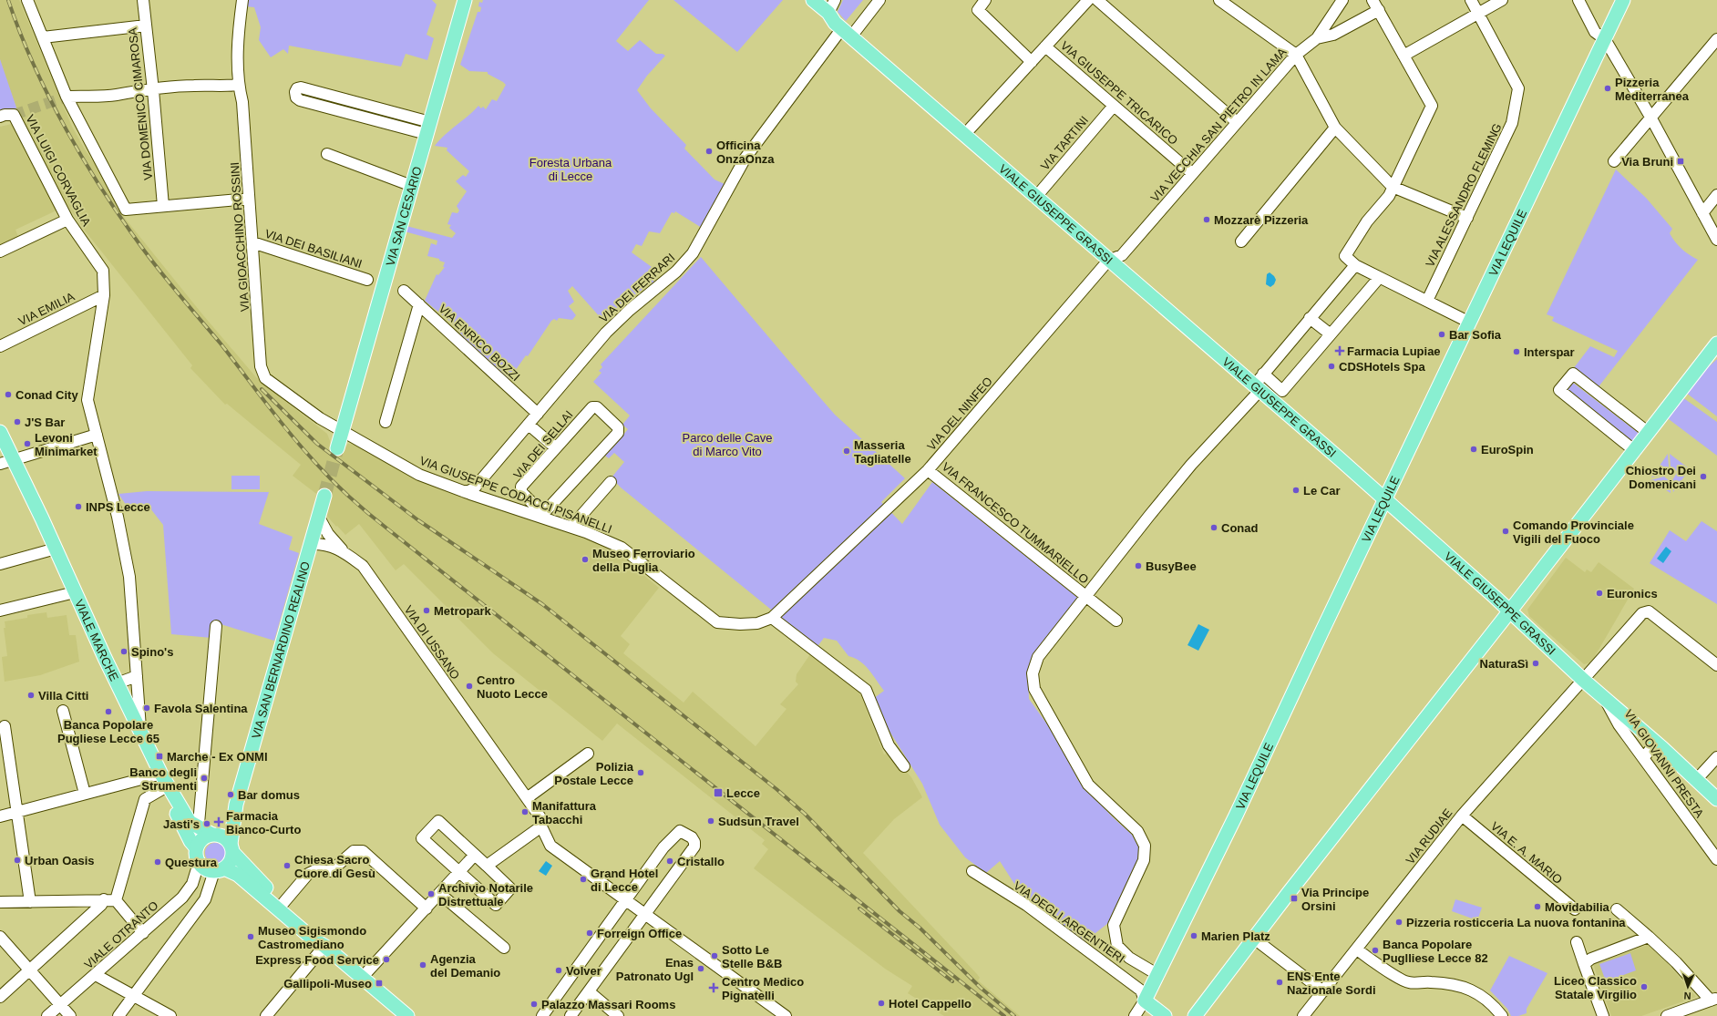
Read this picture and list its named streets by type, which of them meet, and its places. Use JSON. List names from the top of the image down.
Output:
{
  "streets": {
    "main road": [
      "VIALE GIUSEPPE GRASSI",
      "VIA SAN CESARIO",
      "VIA LEQUILE",
      "VIALE MARCHE",
      "VIA SAN BERNARDINO REALINO"
    ],
    "street": [
      "VIA GIUSEPPE TRICARICO",
      "VIA DOMENICO CIMAROSA",
      "VIA VECCHIA SAN PIETRO IN LAMA",
      "VIA TARTINI",
      "VIA LUIGI CORVAGLIA",
      "VIA ALESSANDRO FLEMING",
      "VIA GIOACCHINO ROSSINI",
      "VIA DEI BASILIANI",
      "VIA DEI FERRARI",
      "VIA EMILIA",
      "VIA ENRICO BOZZI",
      "VIA DEL NINFEO",
      "VIA DEI SELLAI",
      "VIA GIUSEPPE CODACCI PISANELLI",
      "VIA FRANCESCO TUMMARIELLO",
      "VIA DI USSANO",
      "VIA GIOVANNI PRESTA",
      "VIA RUDIAE",
      "VIA E. A. MARIO",
      "VIA DEGLI ARGENTIERI",
      "VIALE OTRANTO"
    ]
  },
  "crossings": [
    ["VIA GIUSEPPE TRICARICO", "VIA VECCHIA SAN PIETRO IN LAMA"],
    ["VIA GIUSEPPE TRICARICO", "VIA TARTINI"],
    ["VIA VECCHIA SAN PIETRO IN LAMA", "VIALE GIUSEPPE GRASSI"],
    ["VIA VECCHIA SAN PIETRO IN LAMA", "VIA DEL NINFEO"],
    ["VIA TARTINI", "VIALE GIUSEPPE GRASSI"],
    ["VIA LUIGI CORVAGLIA", "VIA EMILIA"],
    ["VIA LUIGI CORVAGLIA", "VIALE MARCHE"],
    ["VIALE GIUSEPPE GRASSI", "VIA LEQUILE"],
    ["VIALE GIUSEPPE GRASSI", "VIA DEI FERRARI"],
    ["VIALE GIUSEPPE GRASSI", "VIA DEL NINFEO"],
    ["VIALE GIUSEPPE GRASSI", "VIA GIOVANNI PRESTA"],
    ["VIALE GIUSEPPE GRASSI", "VIA RUDIAE"],
    ["VIA SAN CESARIO", "VIA GIOACCHINO ROSSINI"],
    ["VIA SAN CESARIO", "VIA GIUSEPPE CODACCI PISANELLI"],
    ["VIA GIOACCHINO ROSSINI", "VIA DEI BASILIANI"],
    ["VIA GIOACCHINO ROSSINI", "VIA GIUSEPPE CODACCI PISANELLI"],
    ["VIA LEQUILE", "VIA FRANCESCO TUMMARIELLO"],
    ["VIA LEQUILE", "VIA DEGLI ARGENTIERI"],
    ["VIA DEI FERRARI", "VIA ENRICO BOZZI"],
    ["VIA DEI FERRARI", "VIA GIUSEPPE CODACCI PISANELLI"],
    ["VIA DEL NINFEO", "VIA GIUSEPPE CODACCI PISANELLI"],
    ["VIA DEL NINFEO", "VIA FRANCESCO TUMMARIELLO"],
    ["VIA DEI SELLAI", "VIA GIUSEPPE CODACCI PISANELLI"],
    ["VIALE MARCHE", "VIA SAN BERNARDINO REALINO"],
    ["VIALE MARCHE", "VIALE OTRANTO"],
    ["VIA DI USSANO", "VIA SAN BERNARDINO REALINO"],
    ["VIA SAN BERNARDINO REALINO", "VIALE OTRANTO"],
    ["VIA RUDIAE", "VIA E. A. MARIO"]
  ],
  "parks": ["Foresta Urbana di Lecce", "Parco delle Cave di Marco Vito"],
  "places": {
    "other": [
      "Pizzeria Mediterranea",
      "Officina OnzaOnza",
      "Mozzarè Pizzeria",
      "Bar Sofia",
      "Interspar",
      "CDSHotels Spa",
      "Conad City",
      "J'S Bar",
      "Levoni Minimarket",
      "EuroSpin",
      "Masseria Tagliatelle",
      "Chiostro Dei Domenicani",
      "Le Car",
      "INPS Lecce",
      "Conad",
      "Comando Provinciale Vigili del Fuoco",
      "Museo Ferroviario della Puglia",
      "BusyBee",
      "Euronics",
      "Metropark",
      "Spino's",
      "NaturaSì",
      "Centro Nuoto Lecce",
      "Villa Citti",
      "Favola Salentina",
      "Banca Popolare Pugliese Lecce 65",
      "Polizia Postale Lecce",
      "Banco degli Strumenti",
      "Bar domus",
      "Manifattura Tabacchi",
      "Sudsun Travel",
      "Jasti's",
      "Urban Oasis",
      "Cristallo",
      "Questura",
      "Chiesa Sacro Cuore di Gesù",
      "Grand Hotel di Lecce",
      "Archivio Notarile Distrettuale",
      "Movidabilia",
      "Pizzeria rosticceria La nuova fontanina",
      "Forreign Office",
      "Marien Platz",
      "Museo Sigismondo Castromediano",
      "Banca Popolare Puglliese Lecce 82",
      "Sotto Le Stelle B&B",
      "Express Food Service",
      "Agenzia del Demanio",
      "Enas Patronato Ugl",
      "Volver",
      "ENS Ente Nazionale Sordi",
      "Liceo Classico Statale Virgilio",
      "Hotel Cappello",
      "Palazzo Massari Rooms"
    ],
    "transit": [
      "Via Bruni",
      "Marche - Ex ONMI",
      "Lecce",
      "Via Principe Orsini",
      "Gallipoli-Museo"
    ],
    "health": ["Farmacia Lupiae", "Farmacia Bianco-Curto", "Centro Medico Pignatelli"]
  },
  "north": "bottom"
}
